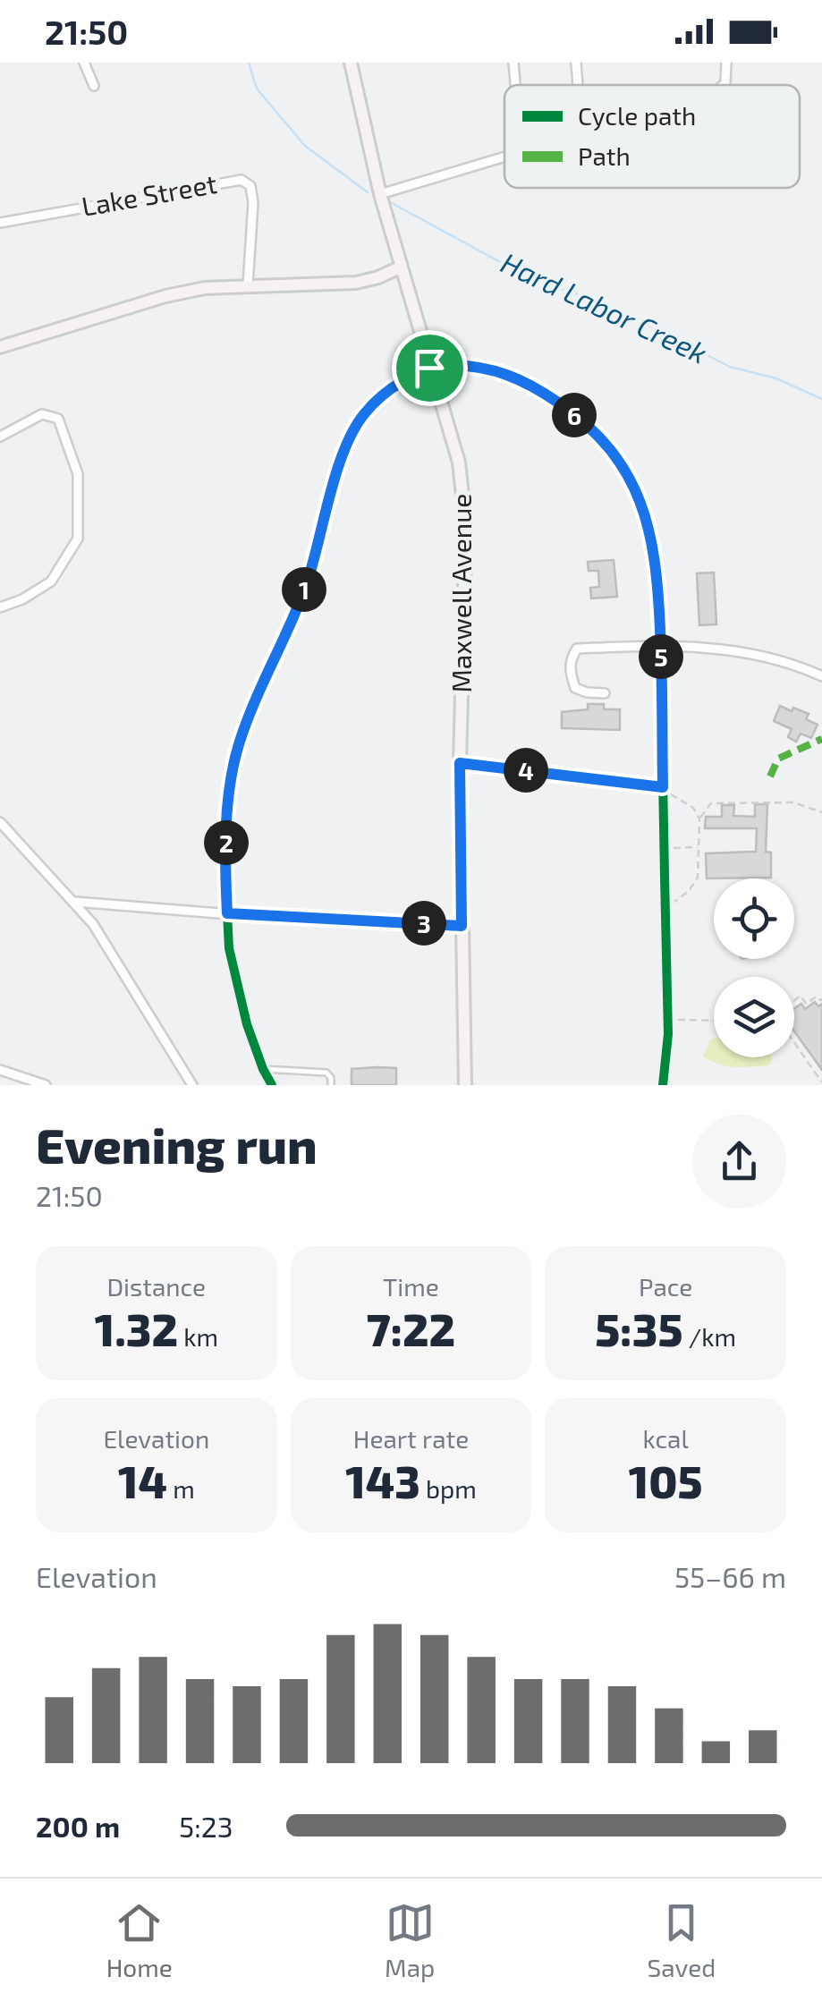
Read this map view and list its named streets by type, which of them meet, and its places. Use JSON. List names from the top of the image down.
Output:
{
  "streets": {
    "main road": ["Maxwell Avenue"],
    "street": ["Lake Street"]
  },
  "water": ["Hard Labor Creek"],
  "legend": ["Cycle path", "Path"],
  "page": {
    "status": "21:50",
    "pins": [
      "6",
      "1",
      "5",
      "4",
      "2",
      "3"
    ],
    "heading": ["Evening run", "21:50"],
    "stats": [
      ["Distance", "1.32 km"],
      ["Time", "7:22"],
      ["Pace", "5:35 /km"],
      ["Elevation", "14 m"],
      ["Heart rate", "143 bpm"],
      ["kcal", "105"]
    ],
    "chart": ["Elevation", "55–66 m"],
    "list": [
      {
        "name": "200 m",
        "note": "5:23"
      }
    ],
    "tabs": ["Home", "Map", "Saved"]
  }
}
